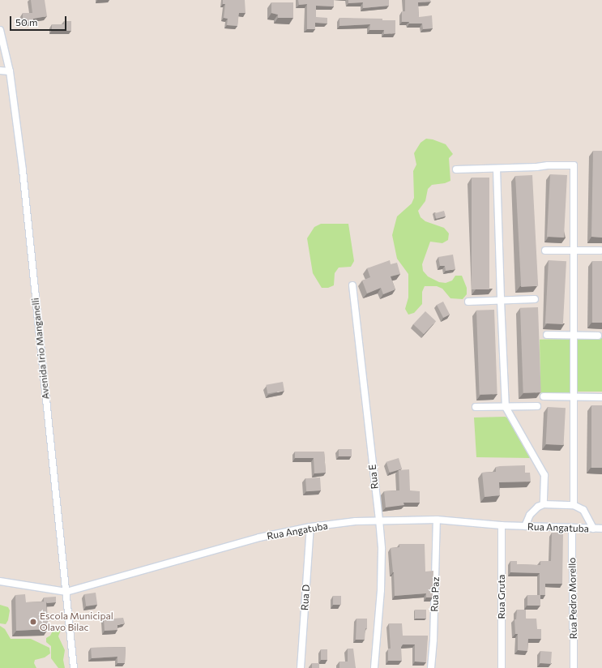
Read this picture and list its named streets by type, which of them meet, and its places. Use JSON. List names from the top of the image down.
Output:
{
  "streets": {
    "street": [
      "Avenida Irio Manganelli",
      "Rua E",
      "Rua Angatuba",
      "Rua Paz",
      "Rua Gruta",
      "Rua D",
      "Rua Pedro Morello"
    ]
  },
  "crossings": [
    ["Avenida Irio Manganelli", "Rua Angatuba"],
    ["Rua E", "Rua Angatuba"],
    ["Rua Angatuba", "Rua Paz"],
    ["Rua Angatuba", "Rua Gruta"],
    ["Rua Angatuba", "Rua D"],
    ["Rua Angatuba", "Rua Pedro Morello"]
  ],
  "places": ["Escola Municipal Olavo Bilac"],
  "scale_bar": "50 m"
}
